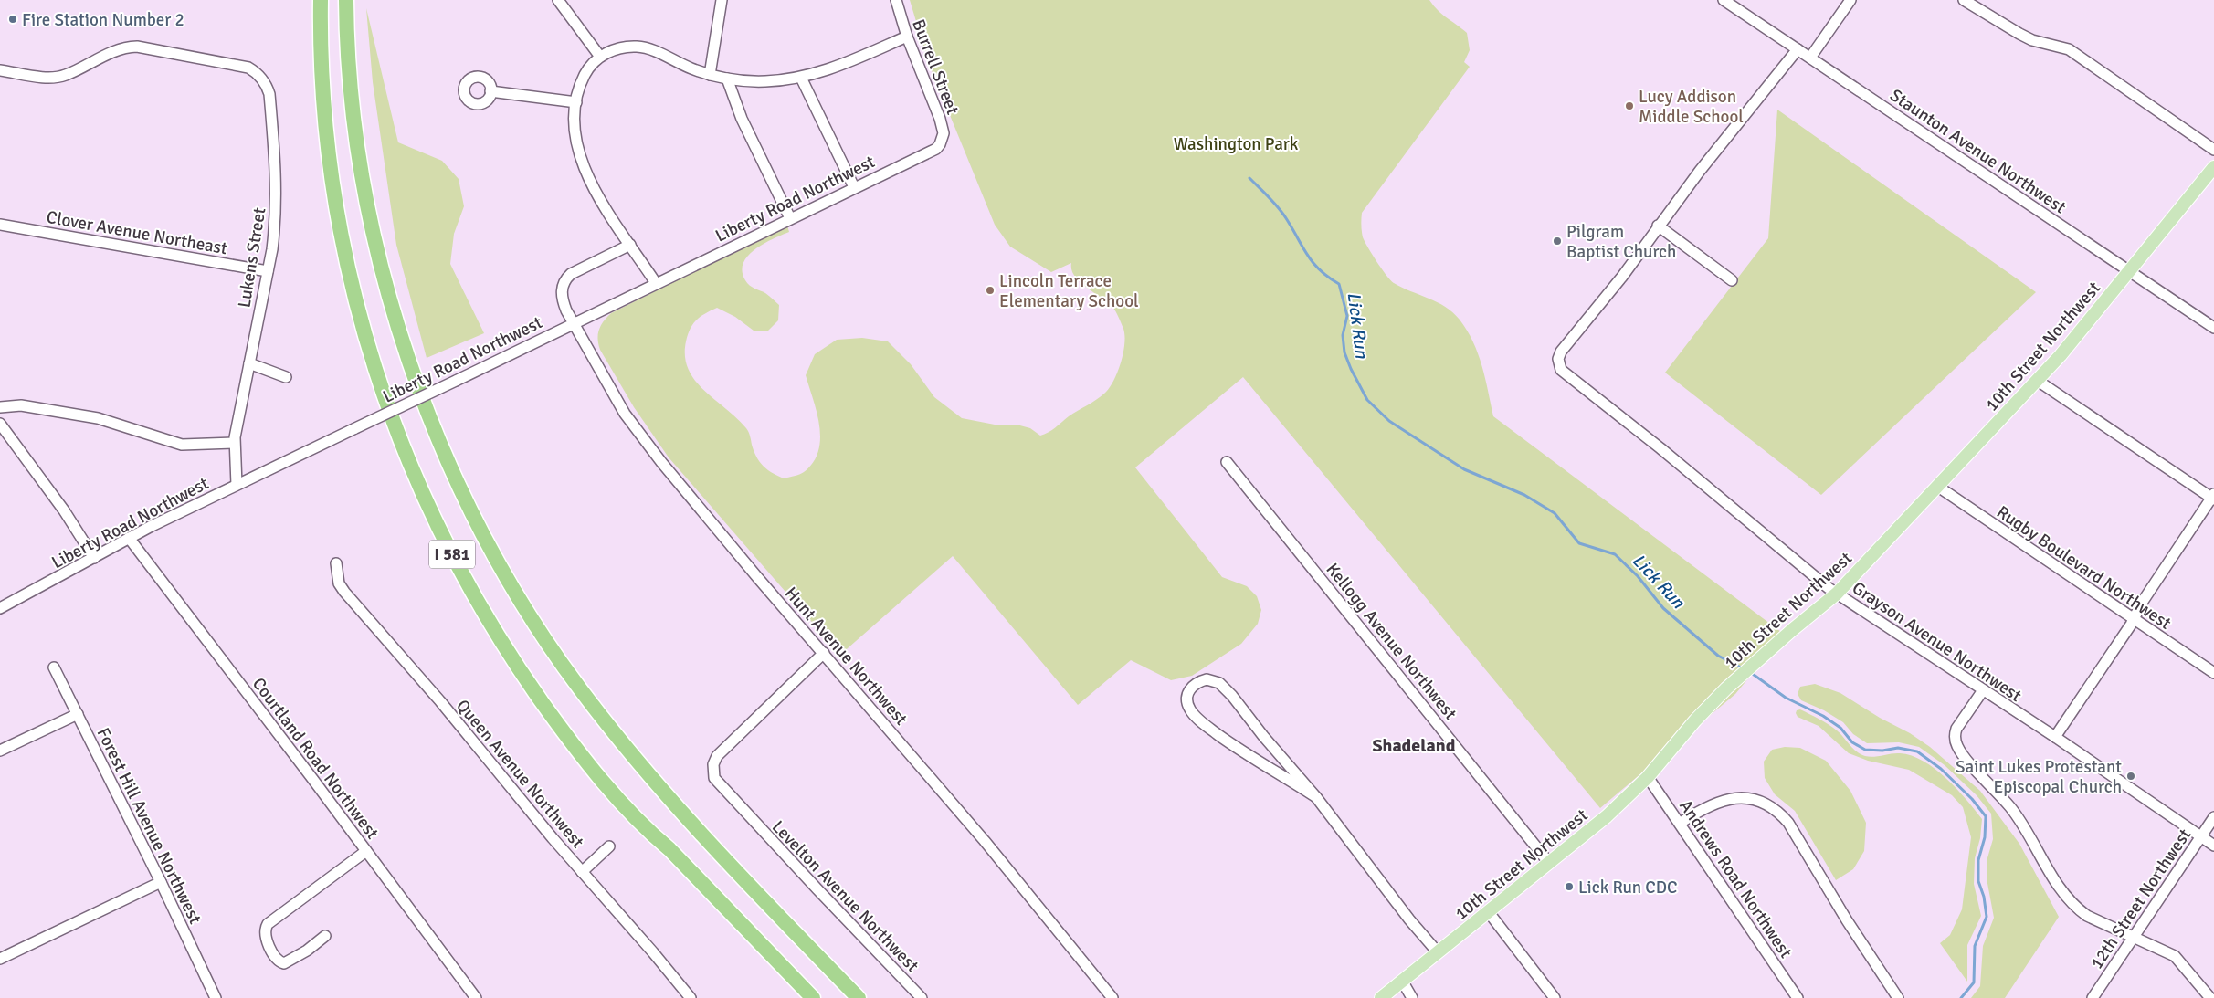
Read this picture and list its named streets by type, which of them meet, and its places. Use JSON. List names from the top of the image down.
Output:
{
  "streets": {
    "highway": ["I 581"],
    "main road": ["10th Street Northwest"],
    "street": [
      "Burrell Street",
      "Staunton Avenue Northwest",
      "Liberty Road Northwest",
      "Clover Avenue Northeast",
      "Lukens Street",
      "Rugby Boulevard Northwest",
      "Kellogg Avenue Northwest",
      "Grayson Avenue Northwest",
      "Hunt Avenue Northwest",
      "Courtland Road Northwest",
      "Queen Avenue Northwest",
      "Forest Hill Avenue Northwest",
      "Andrews Road Northwest",
      "Levelton Avenue Northwest",
      "12th Street Northwest"
    ]
  },
  "crossings": [
    ["Burrell Street", "Liberty Road Northwest"],
    ["Staunton Avenue Northwest", "10th Street Northwest"],
    ["Staunton Avenue Northwest", "Grayson Avenue Northwest"],
    ["Liberty Road Northwest", "Lukens Street"],
    ["Liberty Road Northwest", "Hunt Avenue Northwest"],
    ["Liberty Road Northwest", "Courtland Road Northwest"],
    ["Clover Avenue Northeast", "Lukens Street"],
    ["10th Street Northwest", "Rugby Boulevard Northwest"],
    ["10th Street Northwest", "Kellogg Avenue Northwest"],
    ["10th Street Northwest", "Grayson Avenue Northwest"],
    ["10th Street Northwest", "Andrews Road Northwest"],
    ["Grayson Avenue Northwest", "12th Street Northwest"],
    ["Hunt Avenue Northwest", "Levelton Avenue Northwest"]
  ],
  "districts": ["Shadeland"],
  "water": ["Lick Run"],
  "parks": ["Washington Park"],
  "places": [
    "Fire Station Number 2",
    "Lucy Addison Middle School",
    "Pilgram Baptist Church",
    "Lincoln Terrace Elementary School",
    "Saint Lukes Protestant Episcopal Church",
    "Lick Run CDC"
  ]
}
